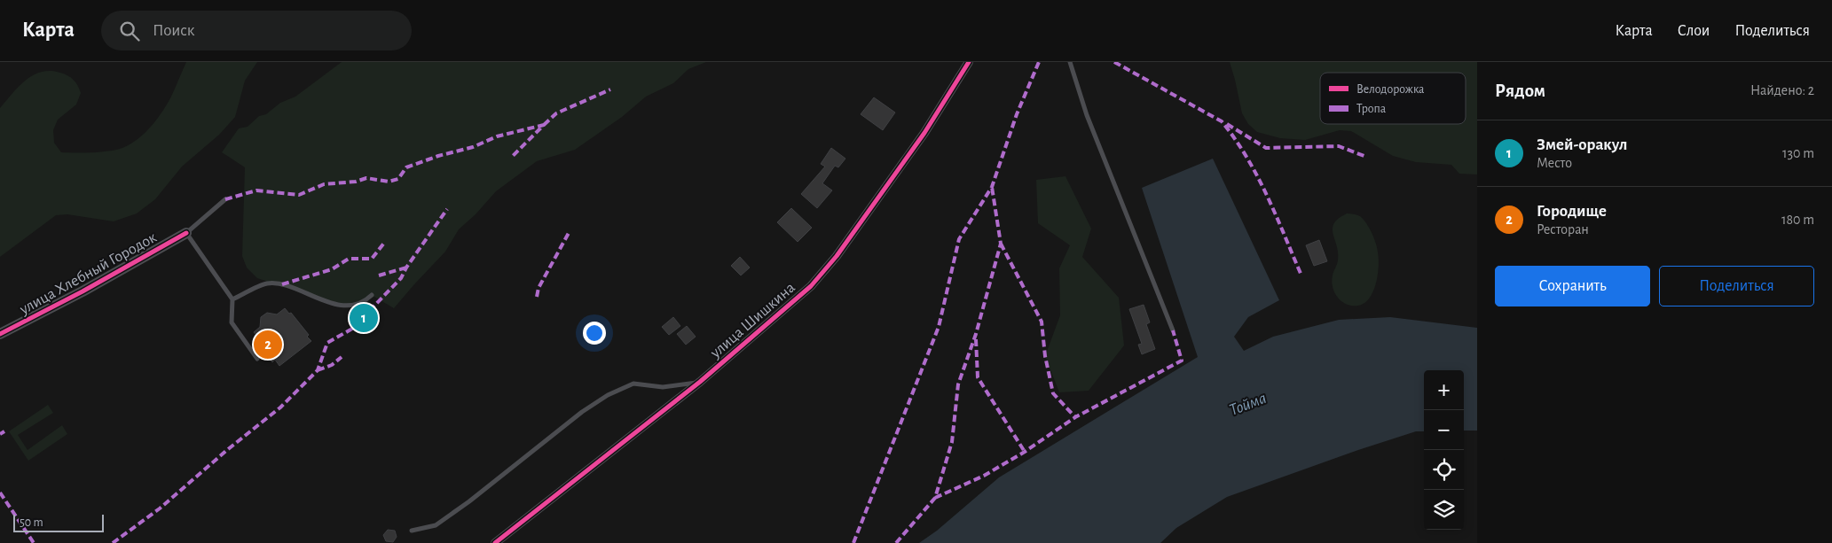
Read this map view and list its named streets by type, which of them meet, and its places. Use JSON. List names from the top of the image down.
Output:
{
  "streets": {
    "street": ["улица Хлебный Городок", "улица Шишкина"]
  },
  "water": ["Тойма"],
  "legend": ["Велодорожка", "Тропа"],
  "scale_bar": "50 m",
  "page": {
    "header": "Карта",
    "search": "Поиск",
    "nav": ["Карта", "Слои", "Поделиться"],
    "heading": ["Рядом", "Найдено: 2"],
    "list": [
      {
        "mark": "1",
        "name": "Змей-оракул",
        "note": "Место",
        "value": "130 m"
      },
      {
        "mark": "2",
        "name": "Городище",
        "note": "Ресторан",
        "value": "180 m"
      }
    ],
    "buttons": ["Сохранить", "Поделиться"],
    "pins": ["1", "2"],
    "map_buttons": ["+", "−"],
    "scale": "50 m"
  }
}
